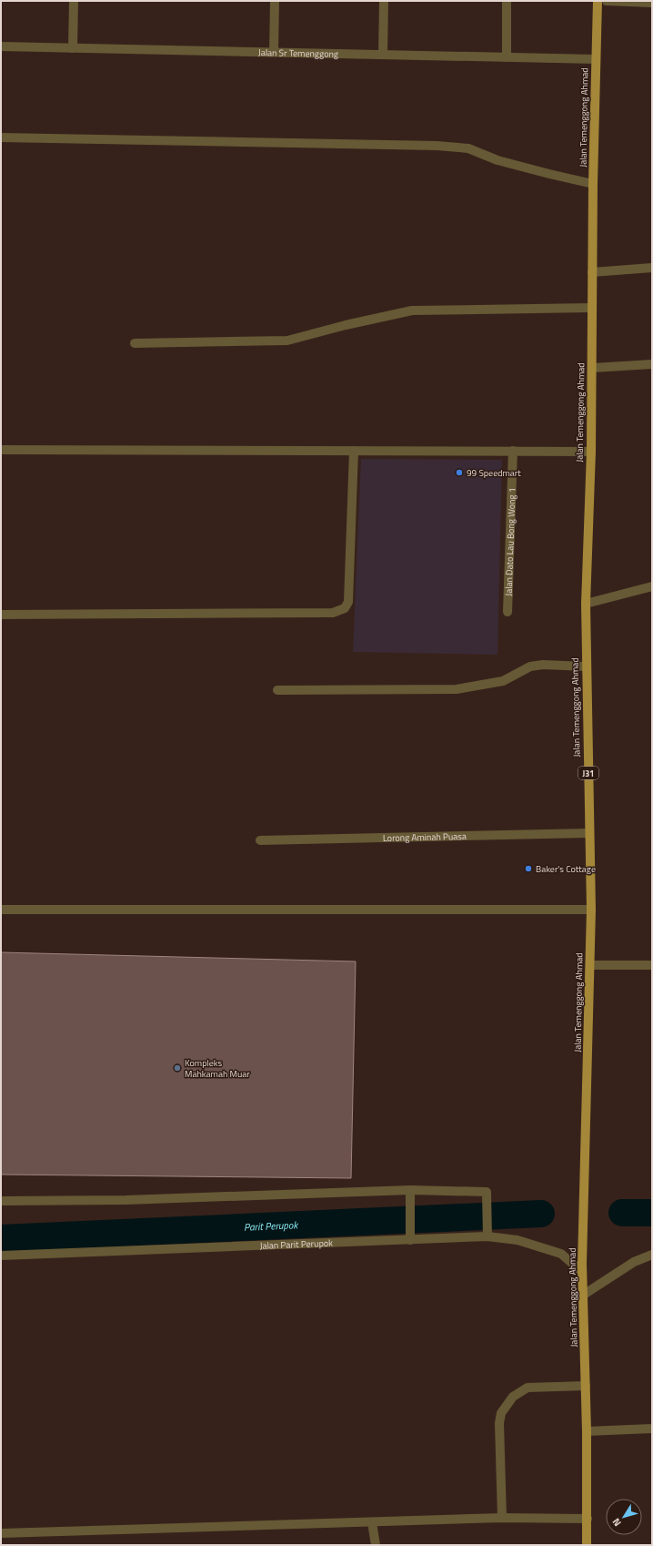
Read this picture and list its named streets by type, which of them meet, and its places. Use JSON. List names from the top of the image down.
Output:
{
  "streets": {
    "main road": ["Jalan Temenggong Ahmad", "J31"],
    "street": [
      "Jalan Sr Temenggong",
      "Jalan Dato Lau Bong Wong 1",
      "Lorong Aminah Puasa",
      "Jalan Parit Perupok"
    ]
  },
  "crossings": [
    ["Jalan Sr Temenggong", "Jalan Temenggong Ahmad"],
    ["Jalan Temenggong Ahmad", "Lorong Aminah Puasa"],
    ["Jalan Temenggong Ahmad", "Jalan Parit Perupok"]
  ],
  "water": ["Parit Perupok"],
  "places": ["99 Speedmart", "Baker's Cottage", "Kompleks Mahkamah Muar"],
  "north": "bottom left"
}
